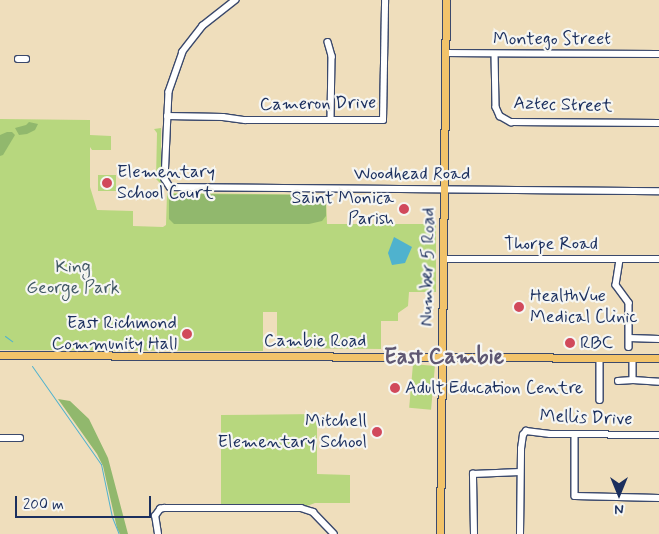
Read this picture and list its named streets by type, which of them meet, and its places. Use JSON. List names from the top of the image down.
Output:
{
  "streets": {
    "main road": ["Number 5 Road", "Cambie Road"],
    "street": [
      "Montego Street",
      "Cameron Drive",
      "Aztec Street",
      "Woodhead Road",
      "Thorpe Road",
      "Mellis Drive"
    ]
  },
  "crossings": [
    ["Montego Street", "Aztec Street"],
    ["Montego Street", "Number 5 Road"],
    ["Cameron Drive", "Woodhead Road"],
    ["Woodhead Road", "Number 5 Road"],
    ["Thorpe Road", "Number 5 Road"],
    ["Number 5 Road", "Cambie Road"]
  ],
  "districts": ["East Cambie"],
  "parks": ["King George Park"],
  "places": [
    "Elementary School Court",
    "Saint Monica Parish",
    "HealthVue Medical Clinic",
    "East Richmond Community Hall",
    "RBC",
    "Adult Education Centre",
    "Mitchell Elementary School"
  ],
  "scale_bar": "200 m",
  "north": "bottom"
}
